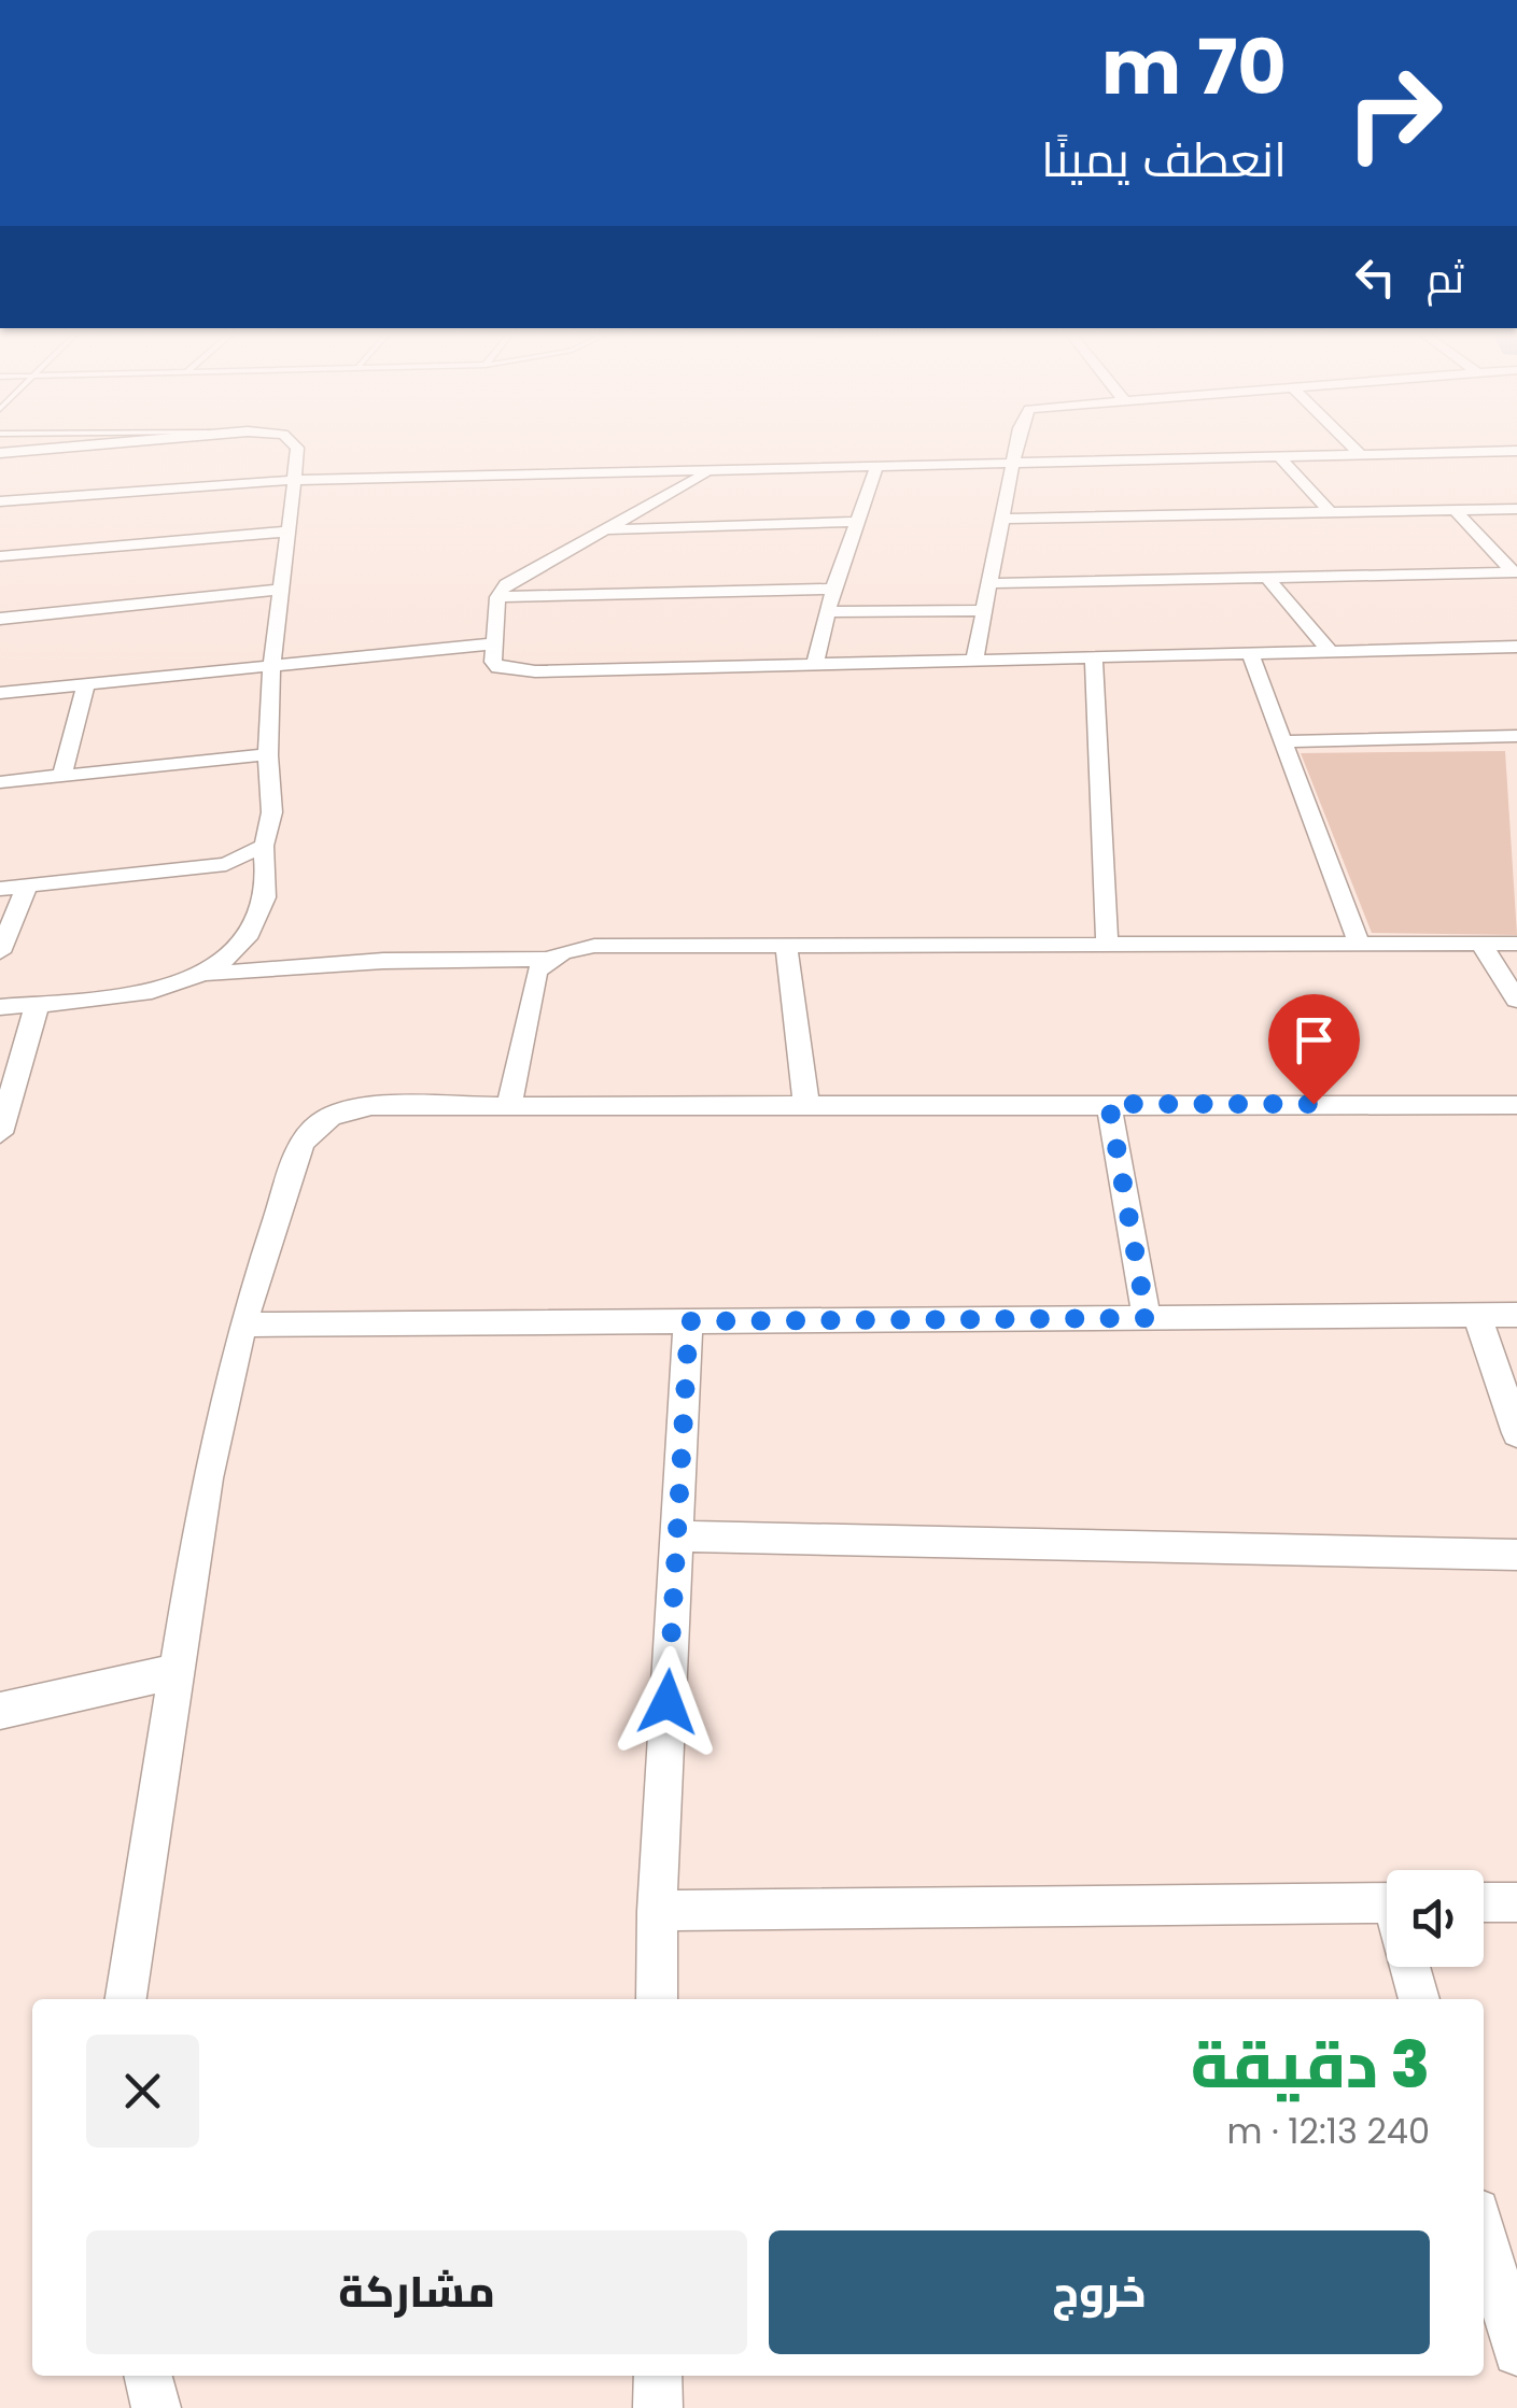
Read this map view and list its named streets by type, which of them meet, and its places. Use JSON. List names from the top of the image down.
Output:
{
  "page": {
    "turn": ["70 m", "انعطف يمينًا"],
    "then": "ثم",
    "heading": ["3 دقيقة", "240 m · 12:13"],
    "buttons": ["خروج", "مشاركة"]
  }
}
